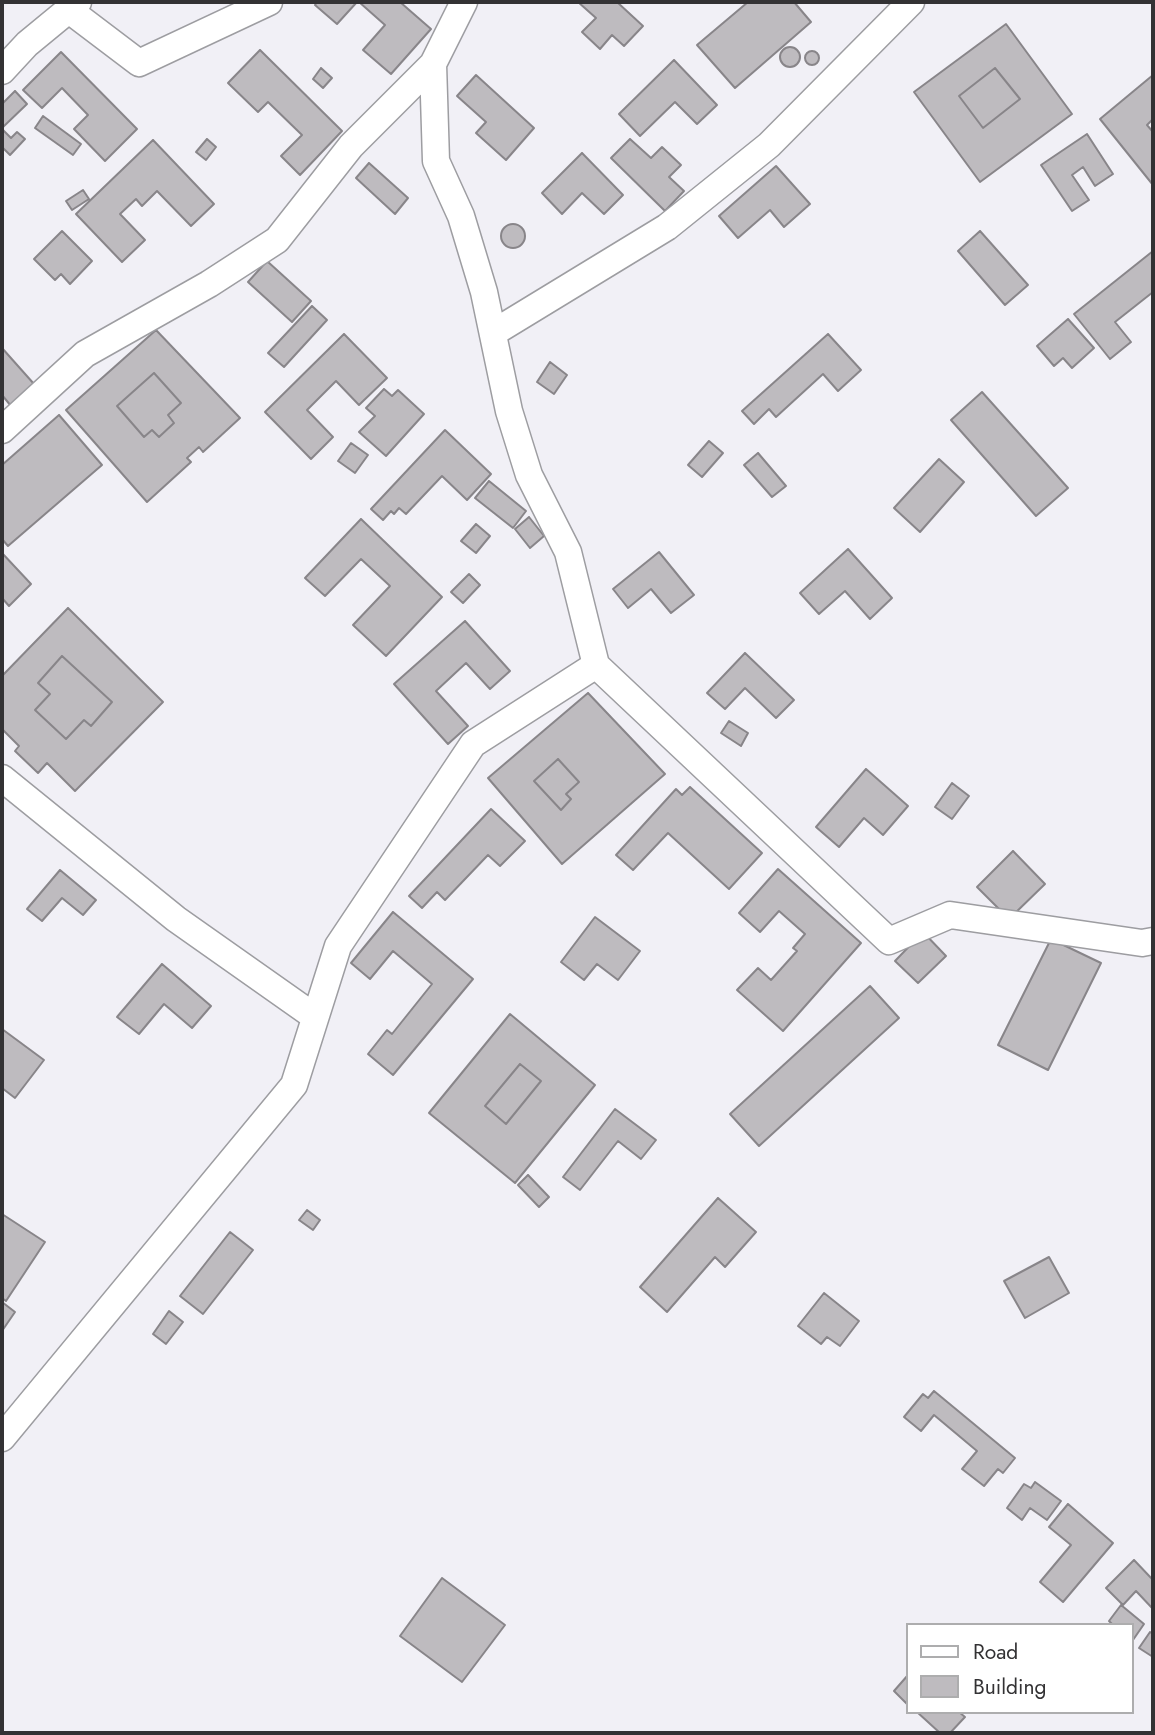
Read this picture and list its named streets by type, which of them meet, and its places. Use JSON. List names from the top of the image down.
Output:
{
  "legend": ["Road", "Building"]
}
